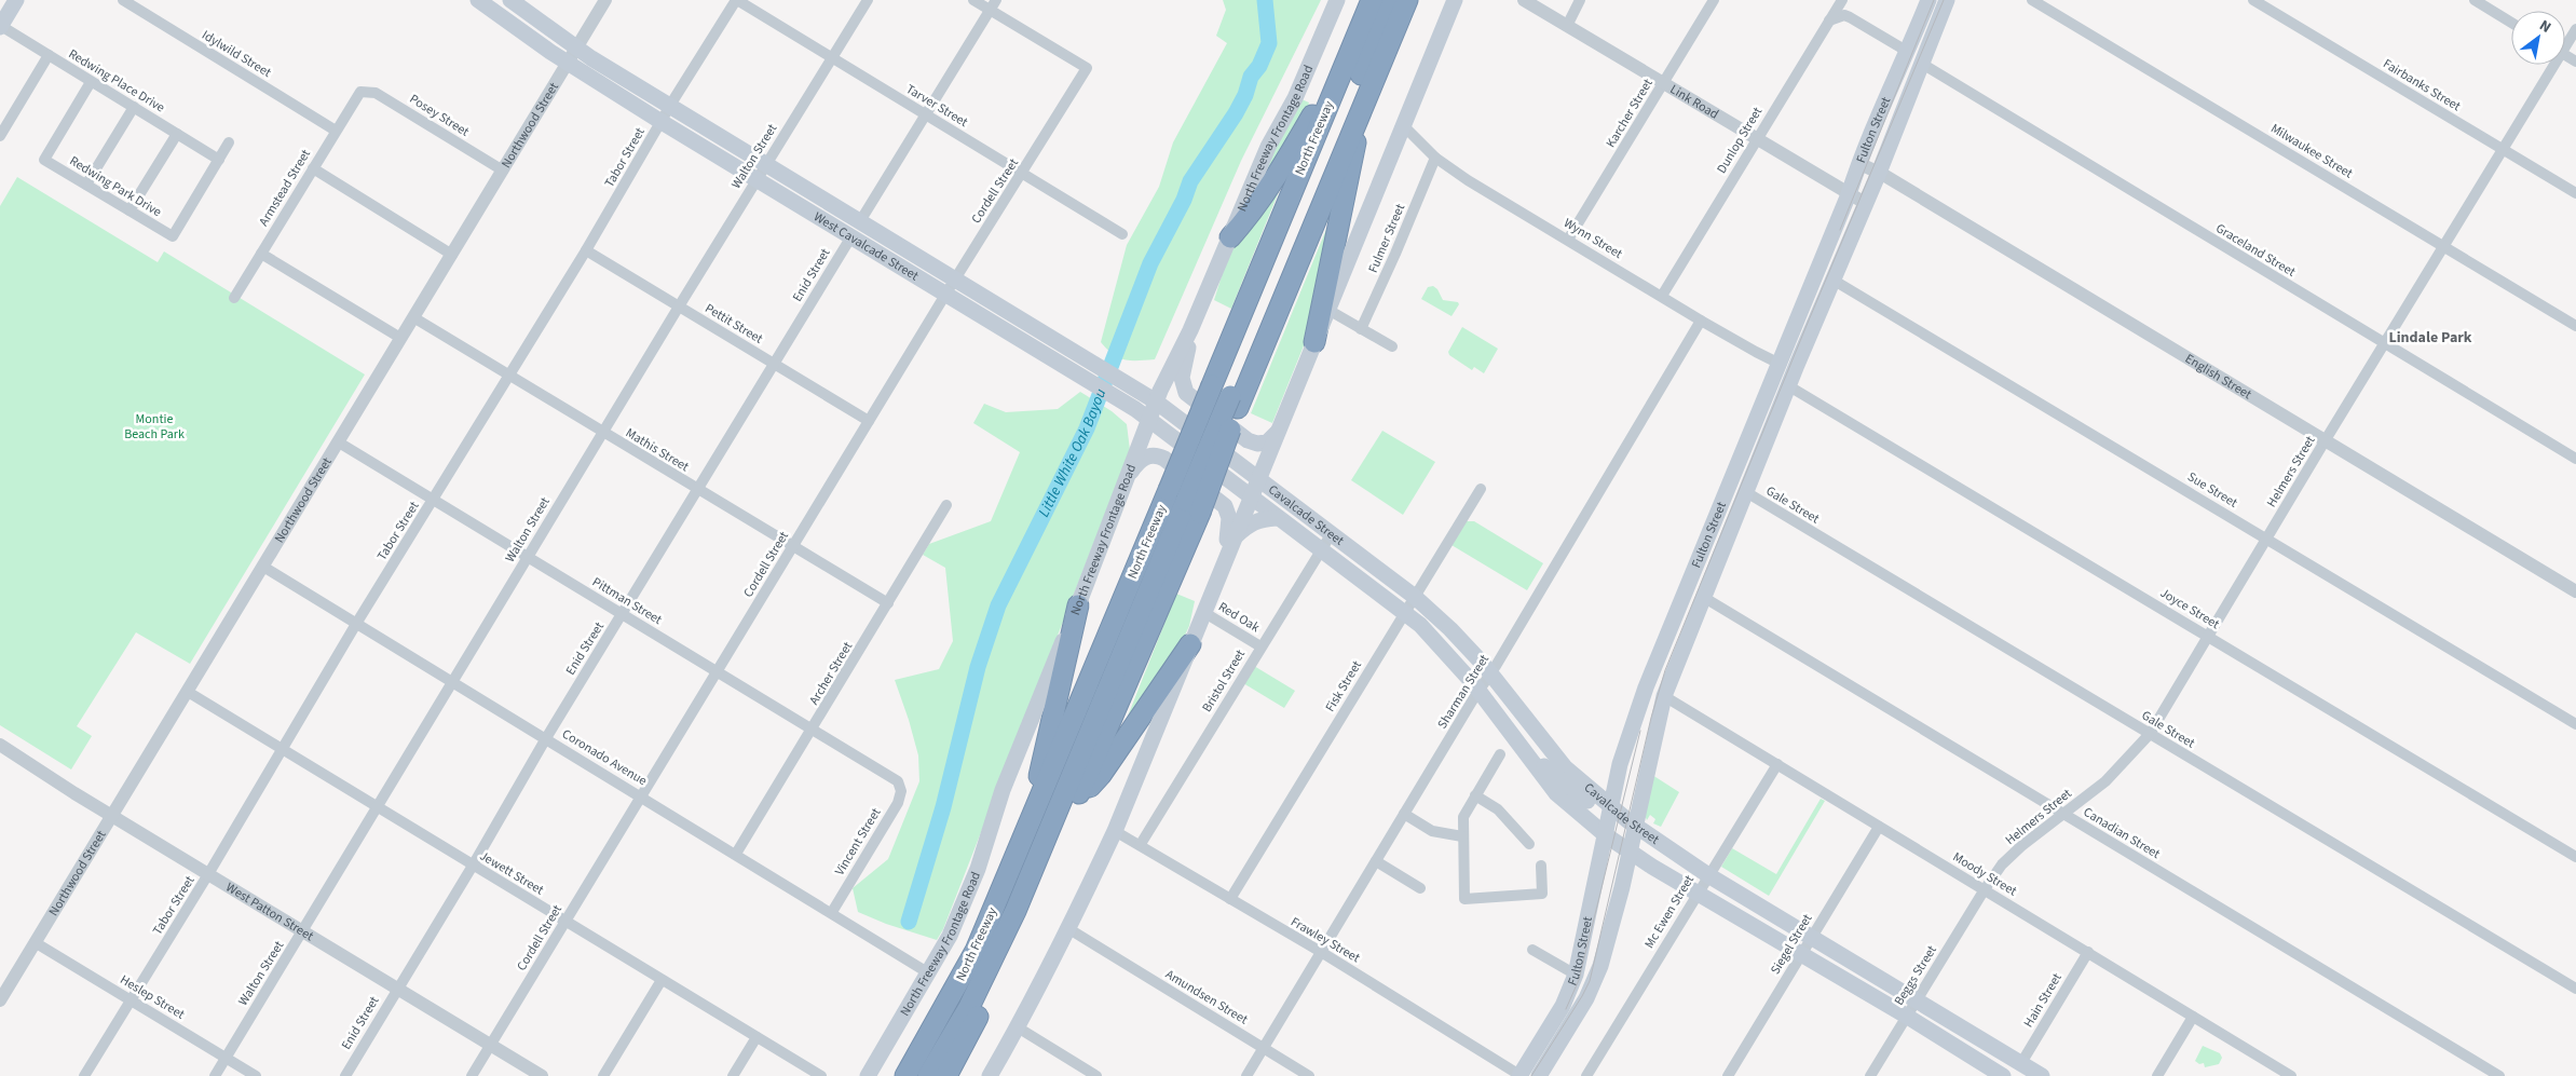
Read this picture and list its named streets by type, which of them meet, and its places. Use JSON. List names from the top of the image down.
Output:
{
  "streets": {
    "highway": ["North Freeway"],
    "main road": [
      "Fulton Street",
      "North Freeway Frontage Road",
      "West Cavalcade Street",
      "Cavalcade Street"
    ],
    "street": [
      "Idylwild Street",
      "Redwing Place Drive",
      "Fairbanks Street",
      "Link Road",
      "Tarver Street",
      "Karcher Street",
      "Posey Street",
      "Northwood Street",
      "Dunlop Street",
      "Milwaukee Street",
      "Walton Street",
      "Tabor Street",
      "Redwing Park Drive",
      "Armstead Street",
      "Cordell Street",
      "Fulmer Street",
      "Wynn Street",
      "Graceland Street",
      "Enid Street",
      "Pettit Street",
      "English Street",
      "Mathis Street",
      "Helmers Street",
      "Sue Street",
      "Gale Street",
      "Pittman Street",
      "Joyce Street",
      "Red Oak",
      "Archer Street",
      "Bristol Street",
      "Fisk Street",
      "Sharman Street",
      "Coronado Avenue",
      "Canadian Street",
      "Vincent Street",
      "Jewett Street",
      "Moody Street",
      "West Patton Street",
      "Mc Ewen Street",
      "Frawley Street",
      "Siegel Street",
      "Beggs Street",
      "Heslep Street",
      "Amundsen Street",
      "Hain Street"
    ]
  },
  "crossings": [
    ["Idylwild Street", "Armstead Street"],
    ["Redwing Place Drive", "Redwing Park Drive"],
    ["Fairbanks Street", "Helmers Street"],
    ["Link Road", "Karcher Street"],
    ["Link Road", "Fulton Street"],
    ["Link Road", "Dunlop Street"],
    ["Tarver Street", "Walton Street"],
    ["Tarver Street", "Tabor Street"],
    ["Tarver Street", "Cordell Street"],
    ["Karcher Street", "Wynn Street"],
    ["Posey Street", "Northwood Street"],
    ["Posey Street", "Armstead Street"],
    ["Northwood Street", "West Cavalcade Street"],
    ["Northwood Street", "Mathis Street"],
    ["Northwood Street", "Pittman Street"],
    ["Northwood Street", "Coronado Avenue"],
    ["Northwood Street", "Jewett Street"],
    ["Northwood Street", "West Patton Street"],
    ["Northwood Street", "Heslep Street"],
    ["Fulton Street", "Wynn Street"],
    ["Fulton Street", "Graceland Street"],
    ["Fulton Street", "English Street"],
    ["Fulton Street", "Sue Street"],
    ["Fulton Street", "Gale Street"],
    ["Fulton Street", "Cavalcade Street"],
    ["Fulton Street", "Joyce Street"],
    ["Fulton Street", "Canadian Street"],
    ["Fulton Street", "Moody Street"],
    ["Fulton Street", "Frawley Street"],
    ["North Freeway Frontage Road", "West Cavalcade Street"],
    ["North Freeway Frontage Road", "Coronado Avenue"],
    ["Dunlop Street", "Wynn Street"],
    ["Milwaukee Street", "Helmers Street"],
    ["Walton Street", "West Cavalcade Street"],
    ["Walton Street", "Pettit Street"],
    ["Walton Street", "Mathis Street"],
    ["Walton Street", "Pittman Street"],
    ["Walton Street", "Coronado Avenue"],
    ["Walton Street", "Jewett Street"],
    ["Walton Street", "West Patton Street"],
    ["Walton Street", "Heslep Street"],
    ["Tabor Street", "West Cavalcade Street"],
    ["Tabor Street", "Pettit Street"],
    ["Tabor Street", "Mathis Street"],
    ["Tabor Street", "Pittman Street"],
    ["Tabor Street", "Coronado Avenue"],
    ["Tabor Street", "Jewett Street"],
    ["Tabor Street", "West Patton Street"],
    ["Tabor Street", "Heslep Street"],
    ["Cordell Street", "West Cavalcade Street"],
    ["Cordell Street", "Pettit Street"],
    ["Cordell Street", "Mathis Street"],
    ["Cordell Street", "Pittman Street"],
    ["Cordell Street", "Coronado Avenue"],
    ["Cordell Street", "Jewett Street"],
    ["Cordell Street", "West Patton Street"],
    ["Fulmer Street", "Wynn Street"],
    ["Wynn Street", "Sharman Street"],
    ["West Cavalcade Street", "Enid Street"],
    ["West Cavalcade Street", "Cavalcade Street"],
    ["Graceland Street", "Helmers Street"],
    ["Enid Street", "Pettit Street"],
    ["Enid Street", "Mathis Street"],
    ["Enid Street", "Pittman Street"],
    ["Enid Street", "Coronado Avenue"],
    ["Enid Street", "Jewett Street"],
    ["Enid Street", "West Patton Street"],
    ["English Street", "Helmers Street"],
    ["Mathis Street", "Archer Street"],
    ["Helmers Street", "Sue Street"],
    ["Helmers Street", "Gale Street"],
    ["Helmers Street", "Joyce Street"],
    ["Helmers Street", "Canadian Street"],
    ["Helmers Street", "Moody Street"],
    ["Helmers Street", "Beggs Street"],
    ["Cavalcade Street", "Bristol Street"],
    ["Cavalcade Street", "Fisk Street"],
    ["Cavalcade Street", "Sharman Street"],
    ["Cavalcade Street", "Mc Ewen Street"],
    ["Cavalcade Street", "Siegel Street"],
    ["Cavalcade Street", "Beggs Street"],
    ["Cavalcade Street", "Hain Street"],
    ["Pittman Street", "Archer Street"],
    ["Pittman Street", "Vincent Street"],
    ["Red Oak", "Bristol Street"],
    ["Archer Street", "Coronado Avenue"],
    ["Bristol Street", "Frawley Street"],
    ["Fisk Street", "Frawley Street"],
    ["Sharman Street", "Frawley Street"],
    ["Sharman Street", "Amundsen Street"],
    ["Coronado Avenue", "Vincent Street"],
    ["Moody Street", "Mc Ewen Street"],
    ["Moody Street", "Siegel Street"],
    ["Moody Street", "Beggs Street"],
    ["Moody Street", "Hain Street"]
  ],
  "districts": ["Lindale Park"],
  "water": ["Little White Oak Bayou"],
  "parks": ["Montie Beach Park"],
  "north": "top right"
}
